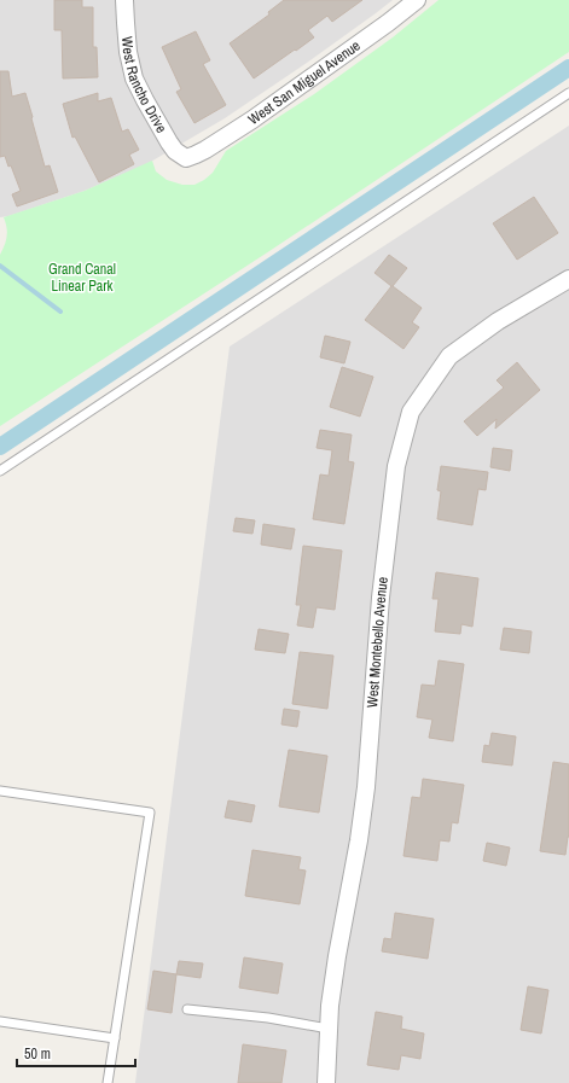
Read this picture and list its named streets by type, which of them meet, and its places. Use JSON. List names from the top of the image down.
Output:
{
  "streets": {
    "street": ["West San Miguel Avenue", "West Rancho Drive", "West Montebello Avenue"]
  },
  "crossings": [
    ["West San Miguel Avenue", "West Rancho Drive"]
  ],
  "parks": ["Grand Canal Linear Park"],
  "scale_bar": "50 m"
}
